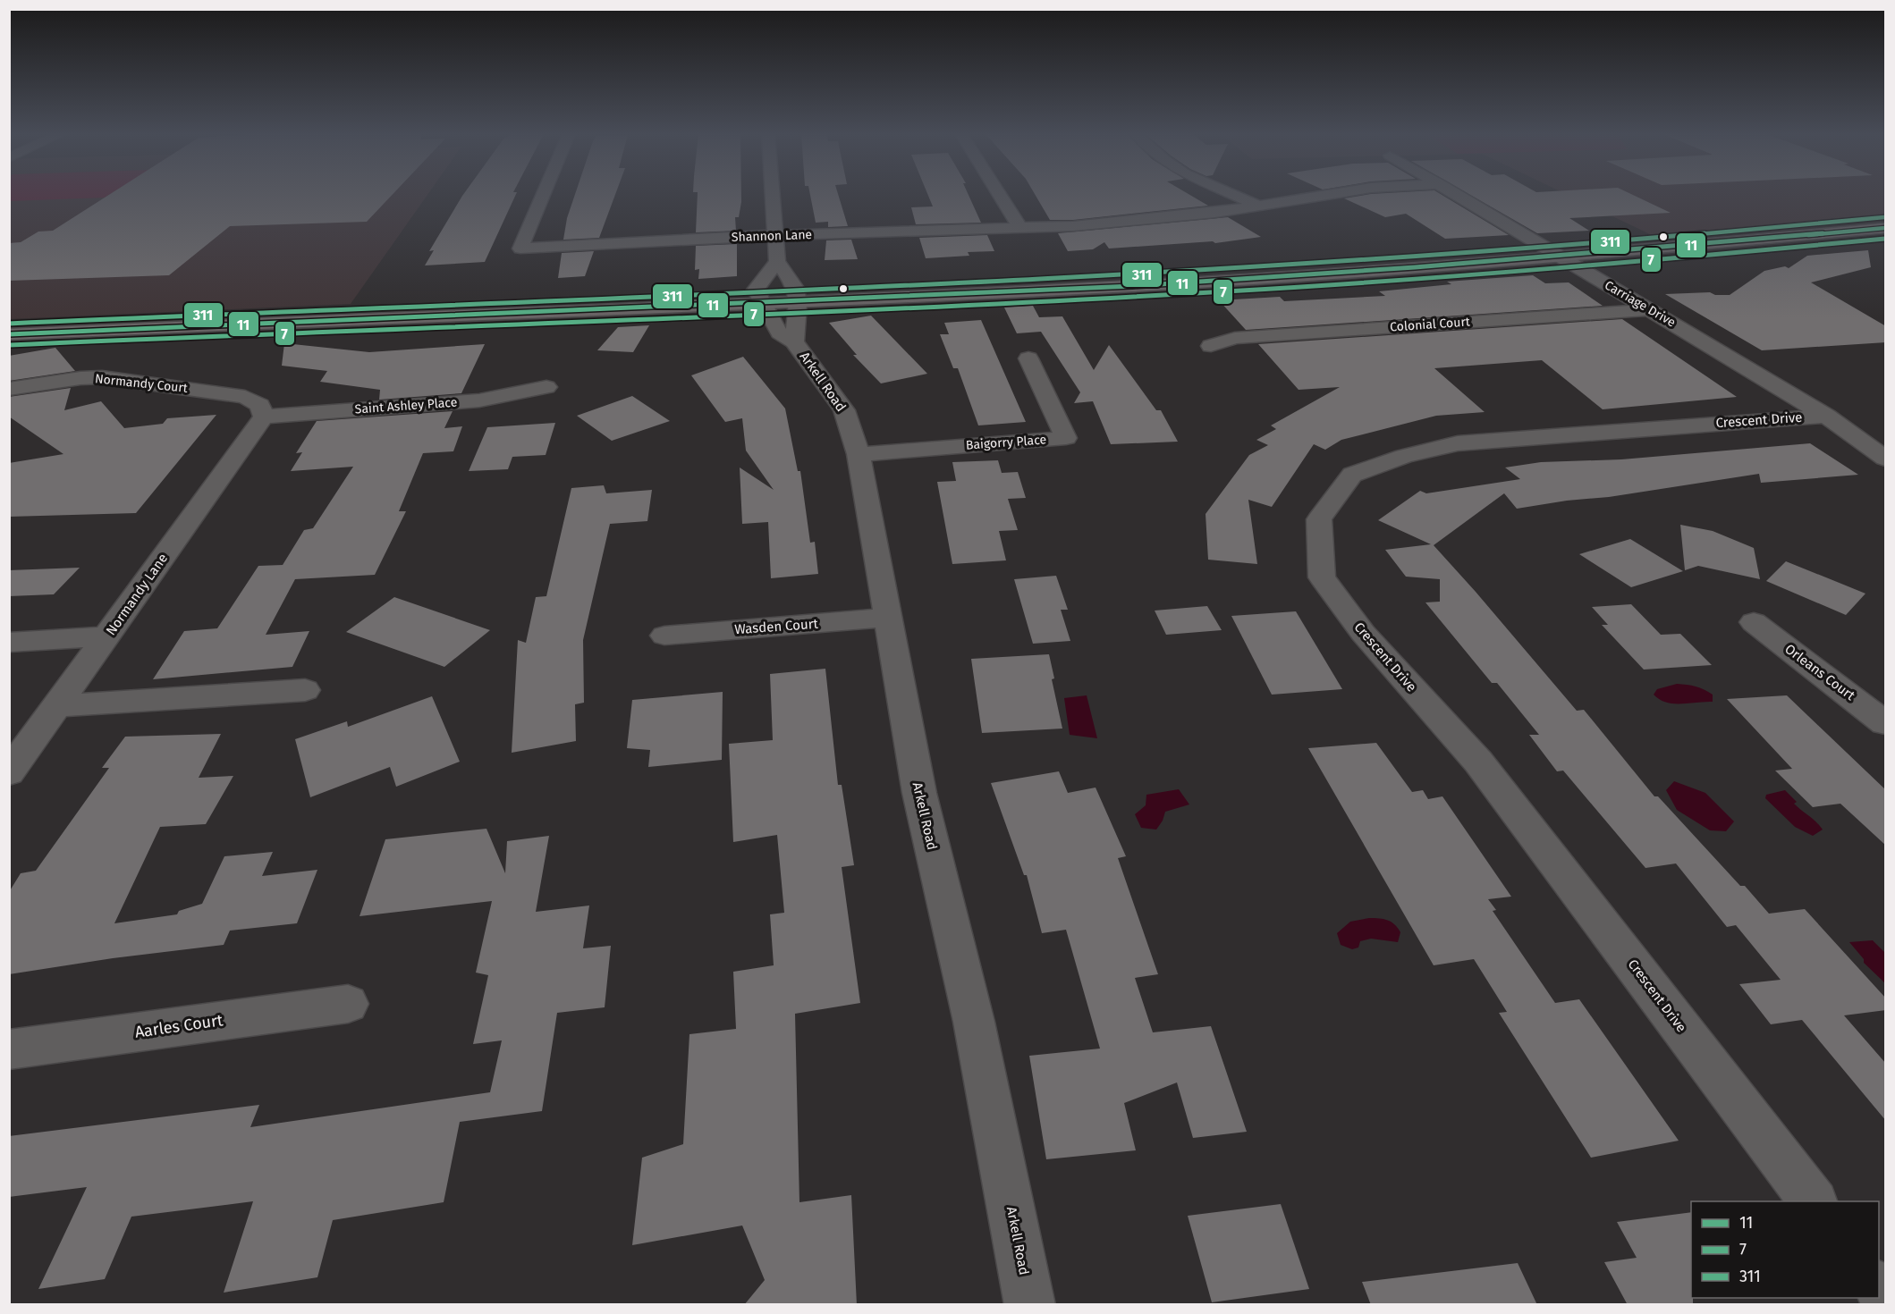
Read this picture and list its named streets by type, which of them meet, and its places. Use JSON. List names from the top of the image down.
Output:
{
  "streets": {
    "street": [
      "Shannon Lane",
      "Carriage Drive",
      "Colonial Court",
      "Arkell Road",
      "Normandy Court",
      "Saint Ashley Place",
      "Crescent Drive",
      "Baigorry Place",
      "Normandy Lane",
      "Wasden Court",
      "Orleans Court",
      "Aarles Court"
    ]
  },
  "crossings": [
    ["Carriage Drive", "Colonial Court"],
    ["Carriage Drive", "Crescent Drive"],
    ["Arkell Road", "Baigorry Place"],
    ["Arkell Road", "Wasden Court"],
    ["Normandy Court", "Saint Ashley Place"],
    ["Normandy Court", "Normandy Lane"],
    ["Saint Ashley Place", "Normandy Lane"]
  ],
  "lines": ["transit line 311", "transit line 11", "transit line 7"],
  "legend": ["11", "7", "311"]
}
